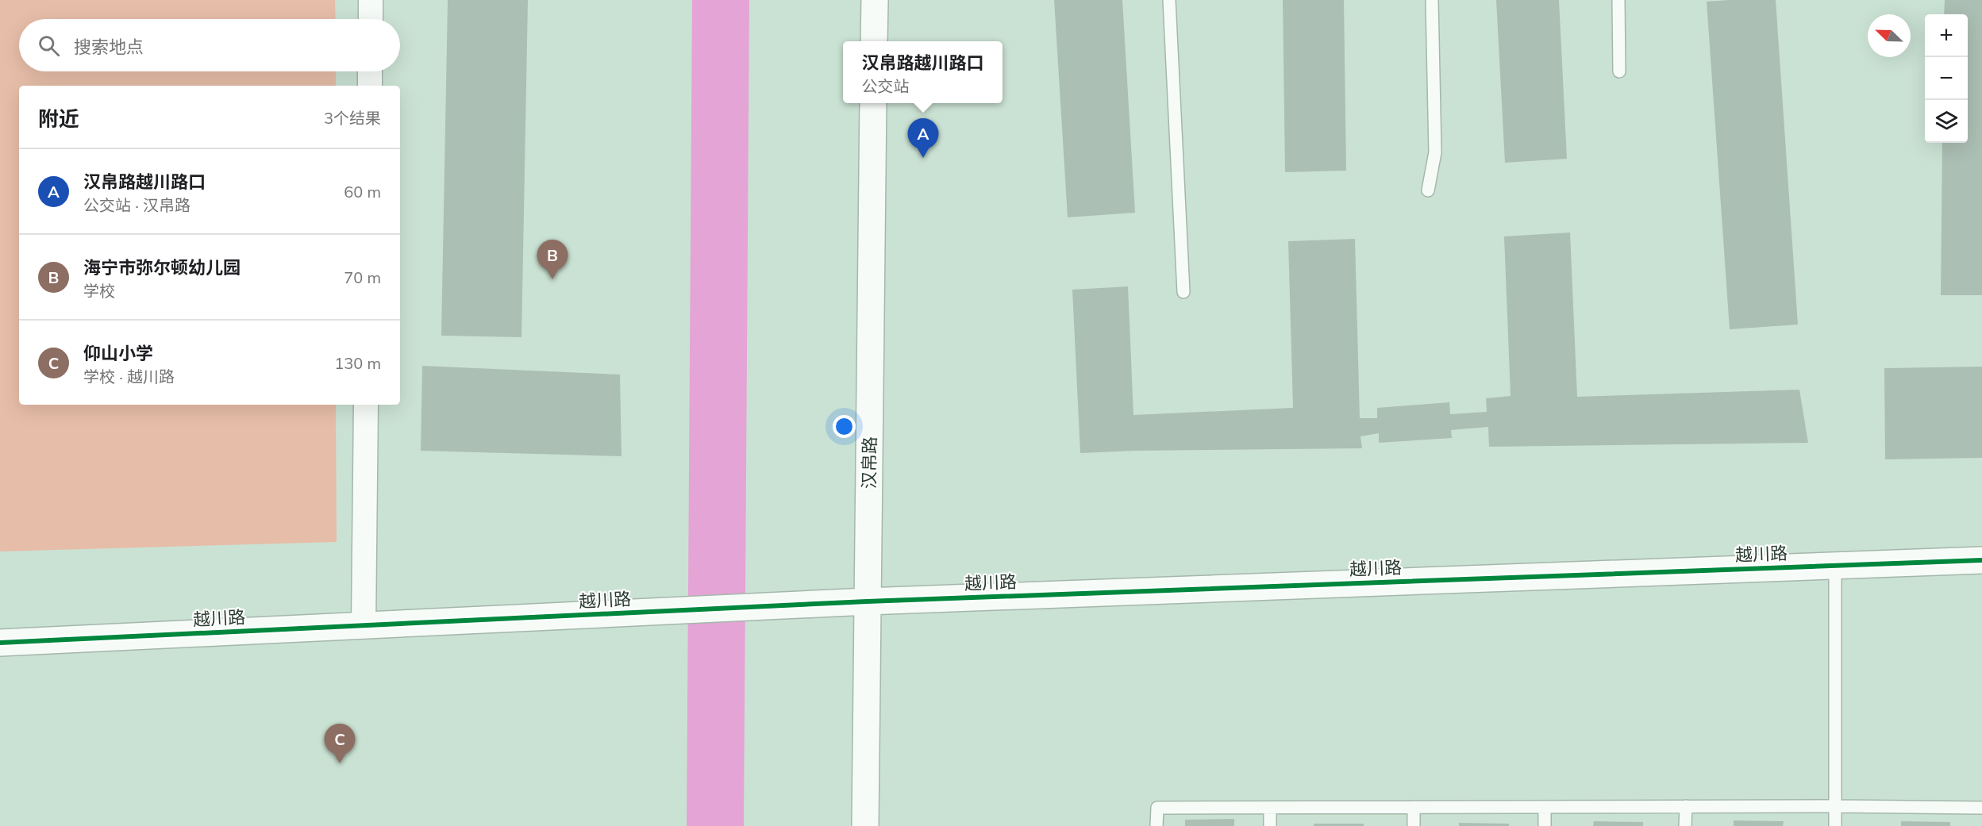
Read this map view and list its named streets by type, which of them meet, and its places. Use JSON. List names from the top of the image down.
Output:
{
  "streets": {
    "street": ["汉帛路", "越川路"]
  },
  "crossings": [
    ["汉帛路", "越川路"]
  ],
  "north": "top left",
  "page": {
    "map_buttons": ["+", "−"],
    "search": "搜索地点",
    "popup": ["汉帛路越川路口", "公交站"],
    "heading": ["附近", "3个结果"],
    "pins": ["A", "B", "C"],
    "list": [
      {
        "mark": "A",
        "name": "汉帛路越川路口",
        "note": "公交站 · 汉帛路",
        "value": "60 m"
      },
      {
        "mark": "B",
        "name": "海宁市弥尔顿幼儿园",
        "note": "学校",
        "value": "70 m"
      },
      {
        "mark": "C",
        "name": "仰山小学",
        "note": "学校 · 越川路",
        "value": "130 m"
      }
    ]
  }
}
